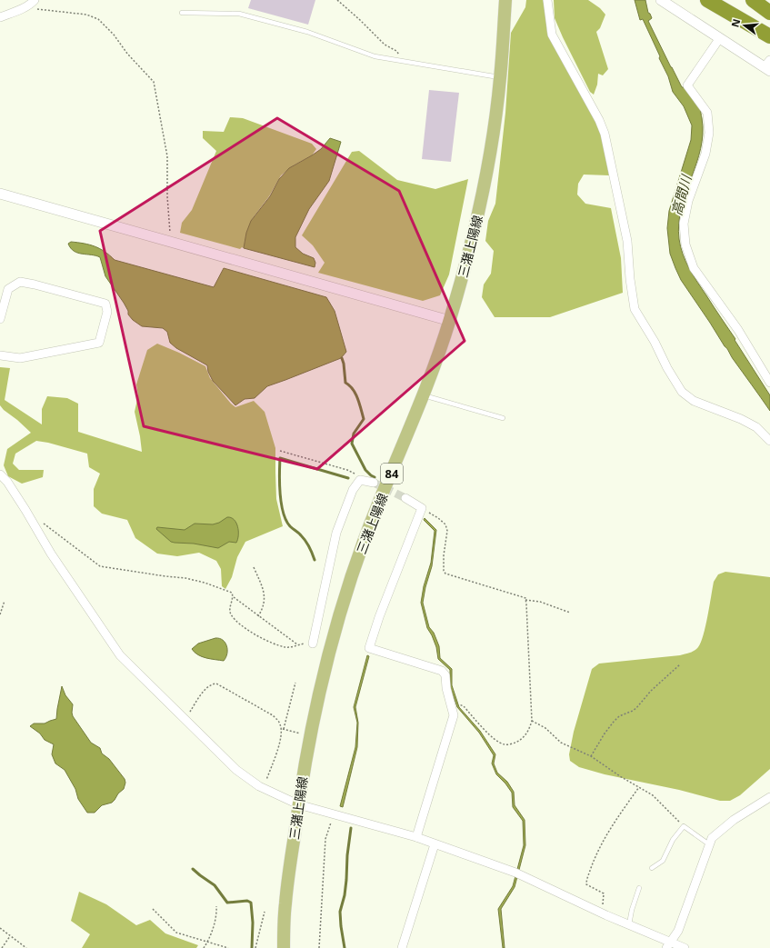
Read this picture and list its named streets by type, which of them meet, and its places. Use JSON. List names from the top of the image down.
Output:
{
  "streets": {
    "main road": ["三潴上陽線", "84"]
  },
  "water": ["高間川"],
  "north": "left"
}
